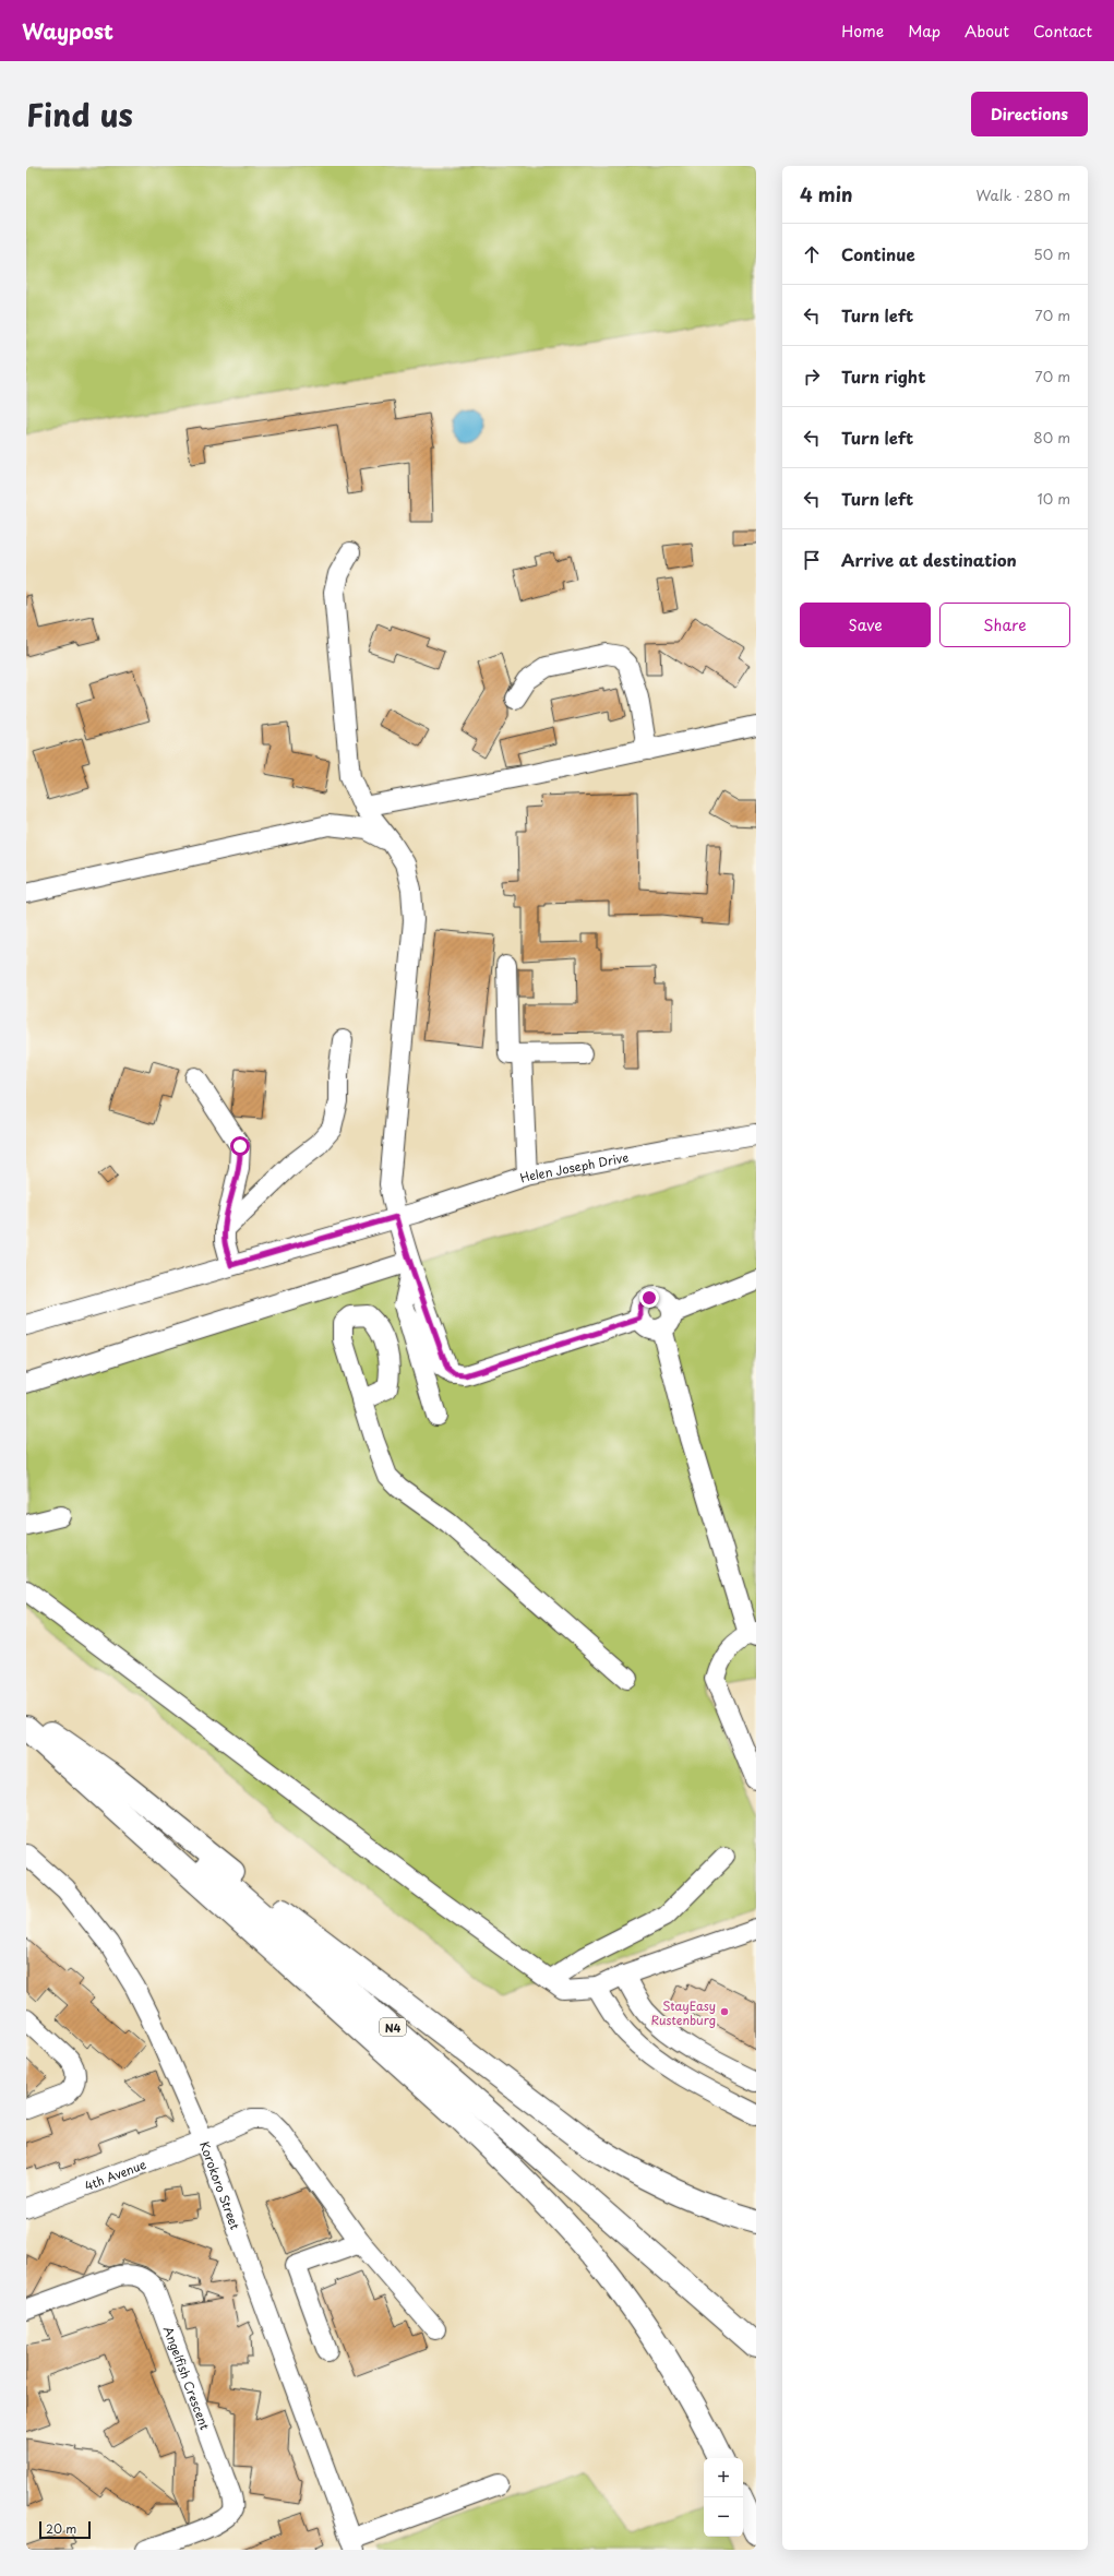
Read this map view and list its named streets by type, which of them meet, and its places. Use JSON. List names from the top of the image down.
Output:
{
  "streets": {
    "highway": ["N4"],
    "street": [
      "Helen Joseph Drive",
      "4th Avenue",
      "Korokoro Street",
      "Angelfish Crescent"
    ]
  },
  "crossings": [
    ["4th Avenue", "Korokoro Street"]
  ],
  "places": ["StayEasy Rustenburg"],
  "scale_bar": "20 m",
  "page": {
    "header": "Waypost",
    "nav": [
      "Home",
      "Map",
      "About",
      "Contact"
    ],
    "title": "Find us",
    "buttons": [
      "Directions",
      ["Save", "Share"]
    ],
    "heading": ["4 min", "Walk · 280 m"],
    "list": [
      ["Continue", "50 m"],
      ["Turn left", "70 m"],
      ["Turn right", "70 m"],
      ["Turn left", "80 m"],
      ["Turn left", "10 m"],
      "Arrive at destination"
    ],
    "map_buttons": ["+", "−"],
    "scale": "20 m"
  }
}
